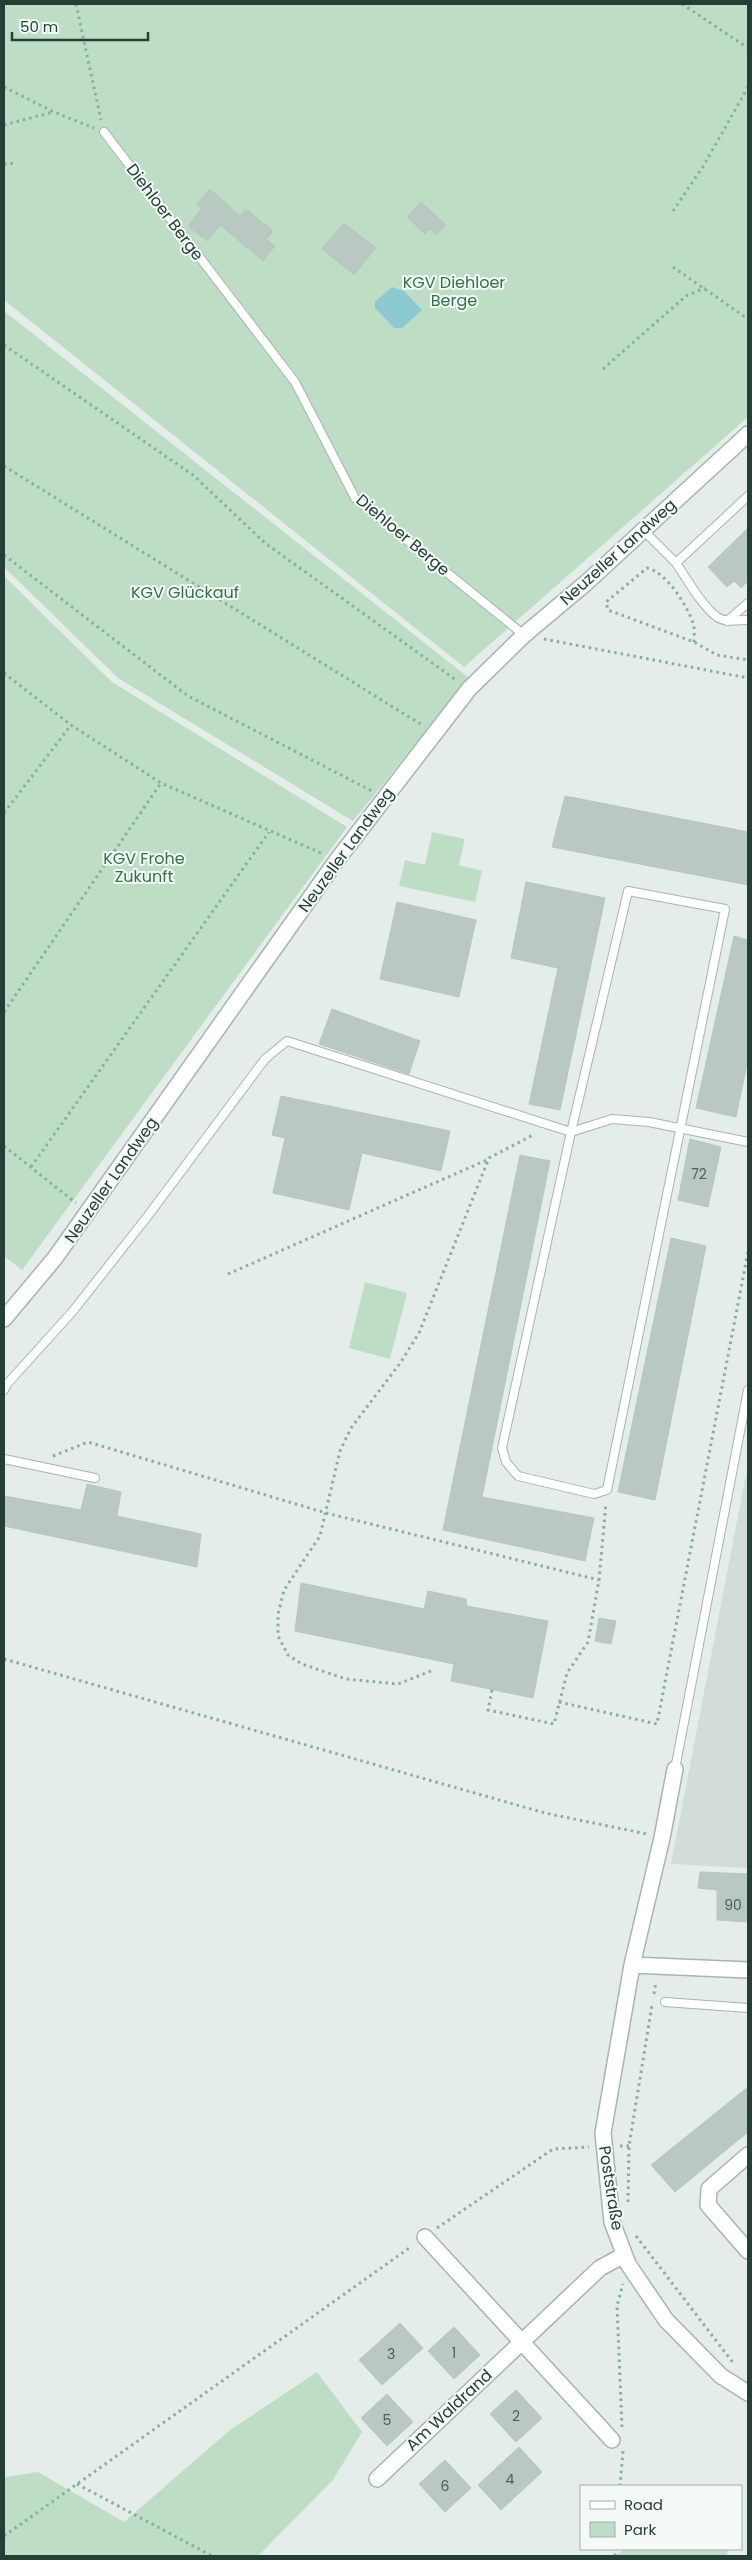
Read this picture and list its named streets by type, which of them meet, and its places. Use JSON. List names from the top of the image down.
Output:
{
  "streets": {
    "street": ["Neuzeller Landweg", "Poststraße", "Am Waldrand"],
    "lane": ["Diehloer Berge"]
  },
  "crossings": [
    ["Diehloer Berge", "Neuzeller Landweg"],
    ["Poststraße", "Am Waldrand"]
  ],
  "parks": ["KGV Diehloer Berge", "KGV Glückauf", "KGV Frohe Zukunft"],
  "house_numbers": [
    "72",
    "90",
    "1",
    "3",
    "2",
    "5",
    "4",
    "6"
  ],
  "legend": ["Road", "Park"],
  "scale_bar": "50 m"
}
